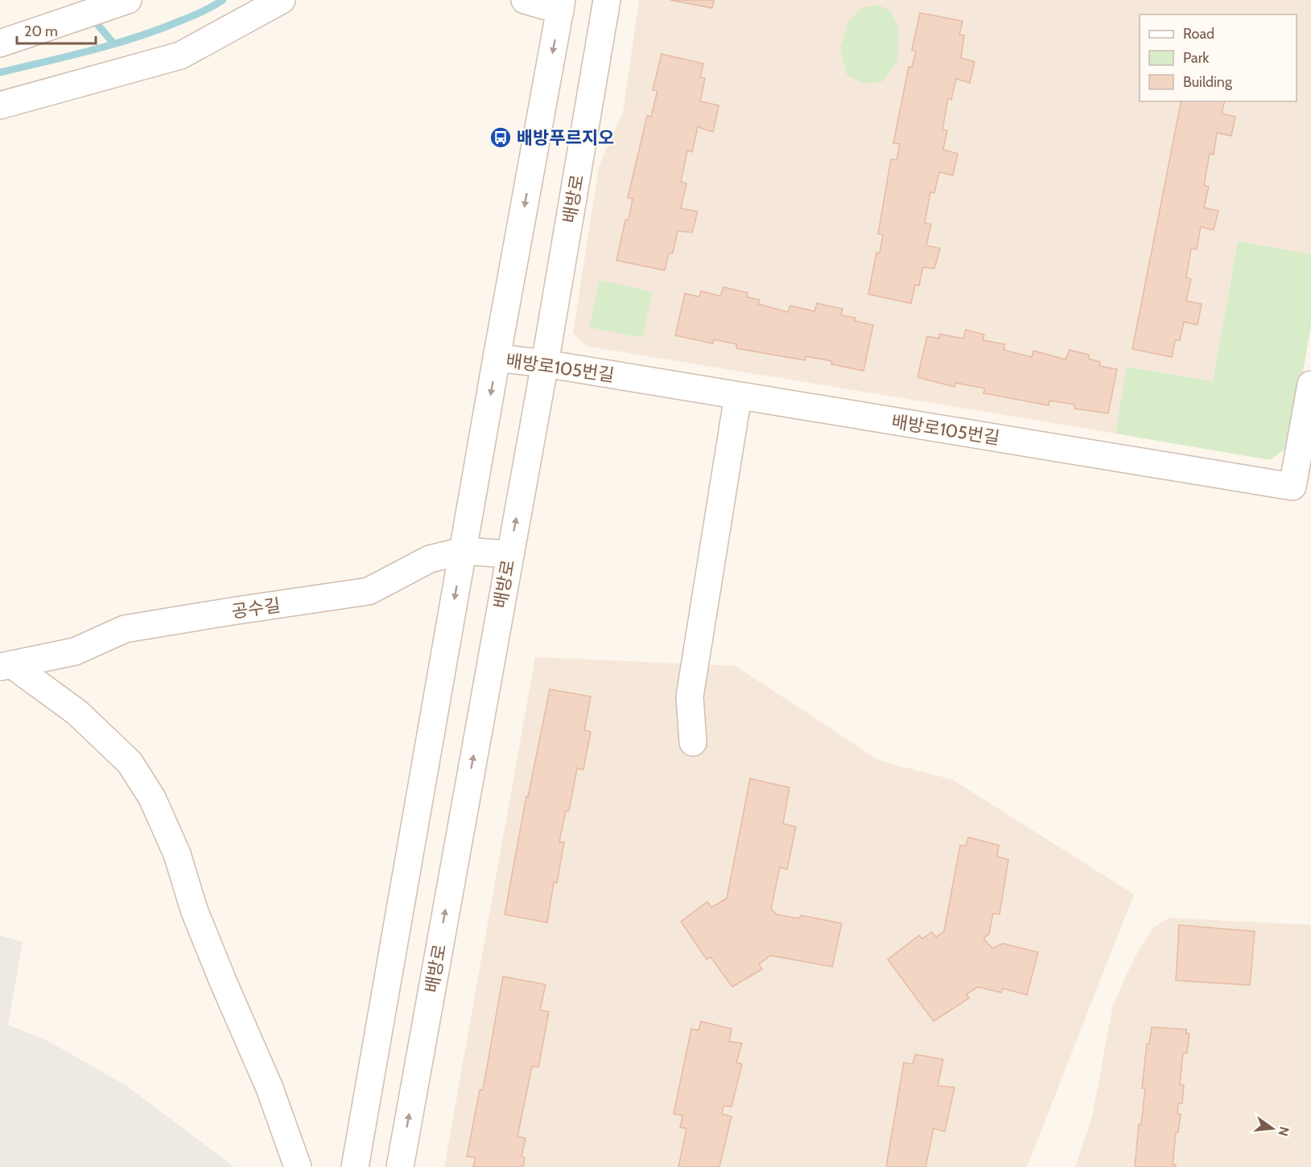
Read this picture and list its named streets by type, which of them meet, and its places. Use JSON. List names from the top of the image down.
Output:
{
  "streets": {
    "street": ["배방로", "배방로105번길", "공수길"]
  },
  "crossings": [
    ["배방로", "배방로105번길"],
    ["배방로", "공수길"]
  ],
  "places": {
    "bus stop": ["배방푸르지오"]
  },
  "legend": ["Road", "Park", "Building"],
  "scale_bar": "20 m",
  "north": "right"
}
